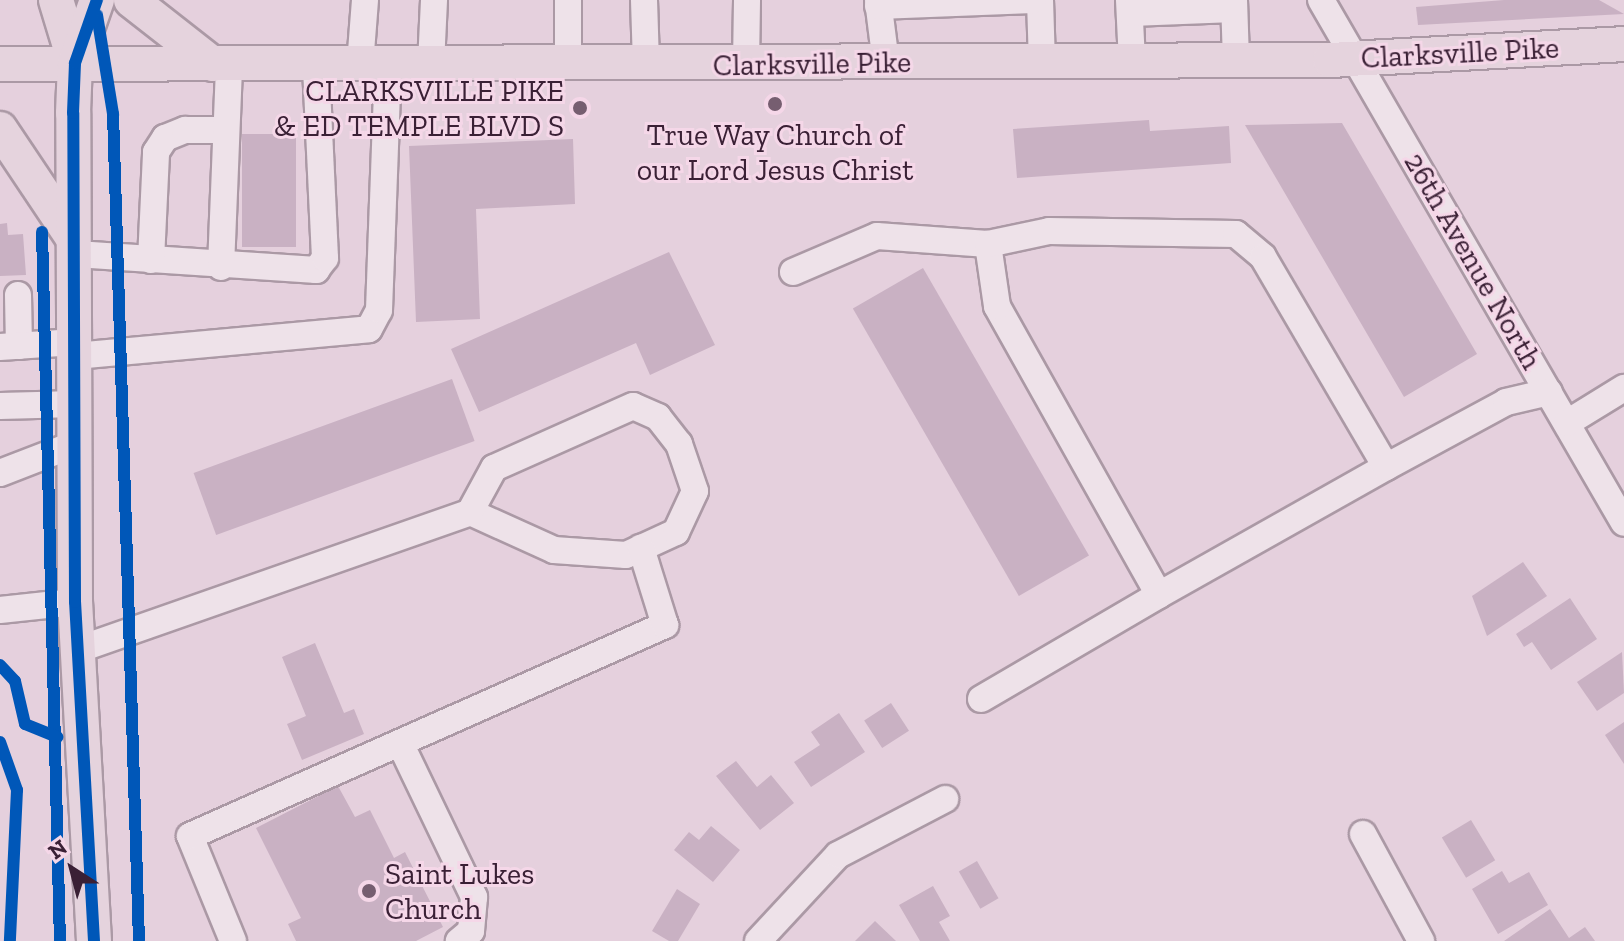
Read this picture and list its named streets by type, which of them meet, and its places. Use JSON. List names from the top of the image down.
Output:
{
  "streets": {
    "main road": ["Clarksville Pike"],
    "street": ["26th Avenue North"]
  },
  "crossings": [
    ["Clarksville Pike", "26th Avenue North"]
  ],
  "places": ["True Way Church of our Lord Jesus Christ", "CLARKSVILLE PIKE & ED TEMPLE BLVD S", "Saint Lukes Church"],
  "north": "top left"
}
